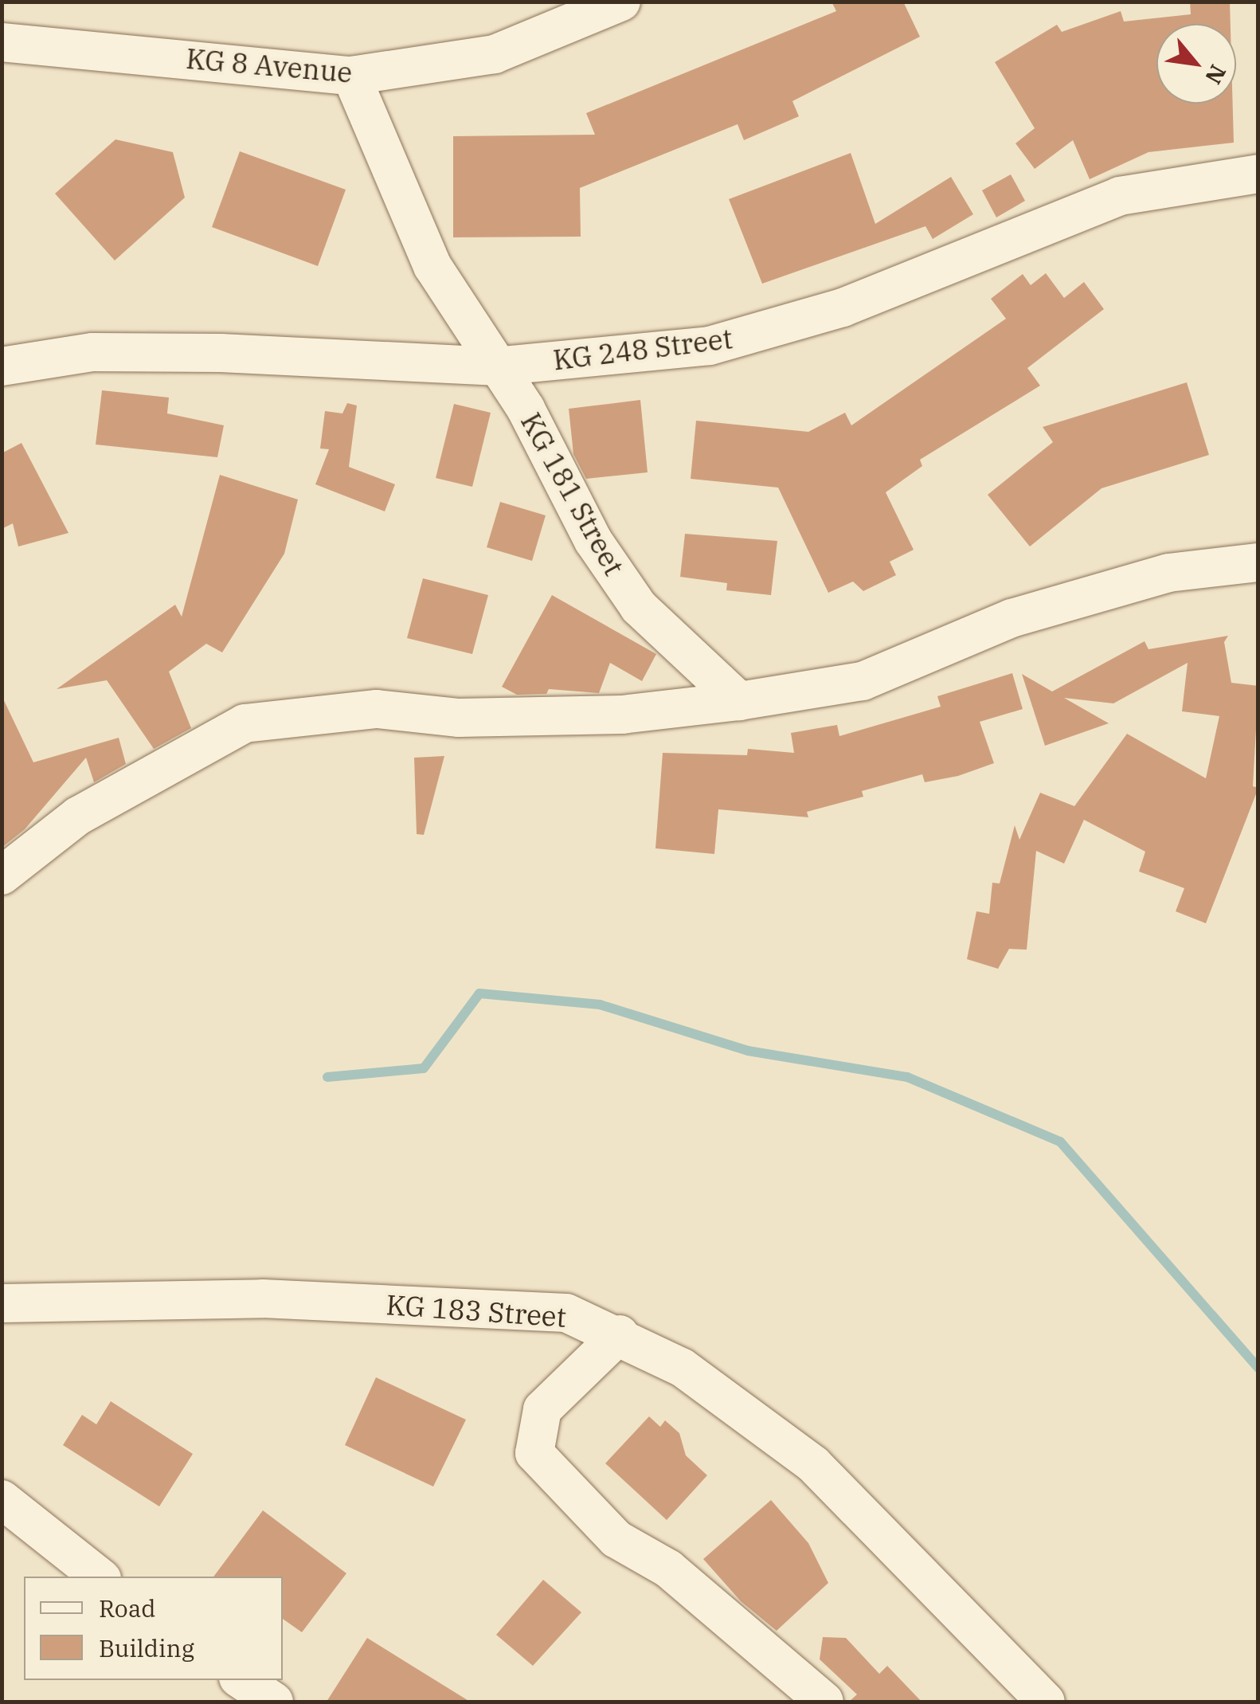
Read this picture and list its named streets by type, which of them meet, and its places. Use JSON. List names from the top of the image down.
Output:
{
  "streets": {
    "street": [
      "KG 8 Avenue",
      "KG 248 Street",
      "KG 181 Street",
      "KG 183 Street"
    ]
  },
  "crossings": [
    ["KG 8 Avenue", "KG 181 Street"],
    ["KG 248 Street", "KG 181 Street"]
  ],
  "legend": ["Road", "Building"],
  "north": "bottom right"
}
